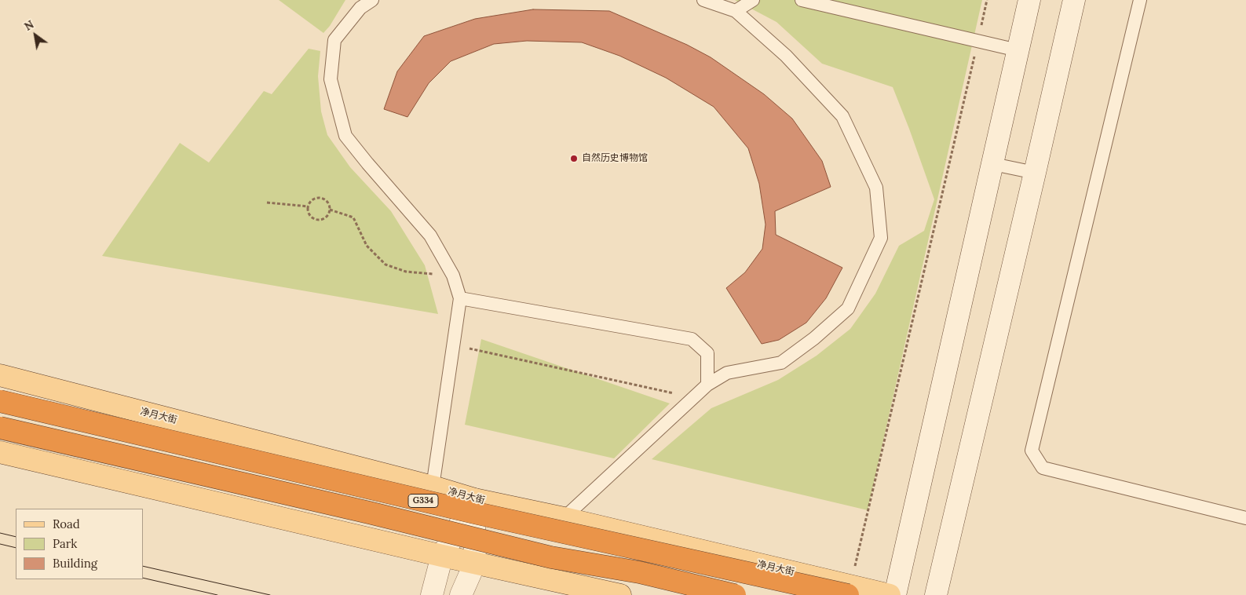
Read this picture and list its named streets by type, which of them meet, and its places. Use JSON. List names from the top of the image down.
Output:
{
  "streets": {
    "highway": ["净月大街", "G334"]
  },
  "places": ["自然历史博物馆"],
  "legend": ["Road", "Park", "Building"],
  "north": "top left"
}
